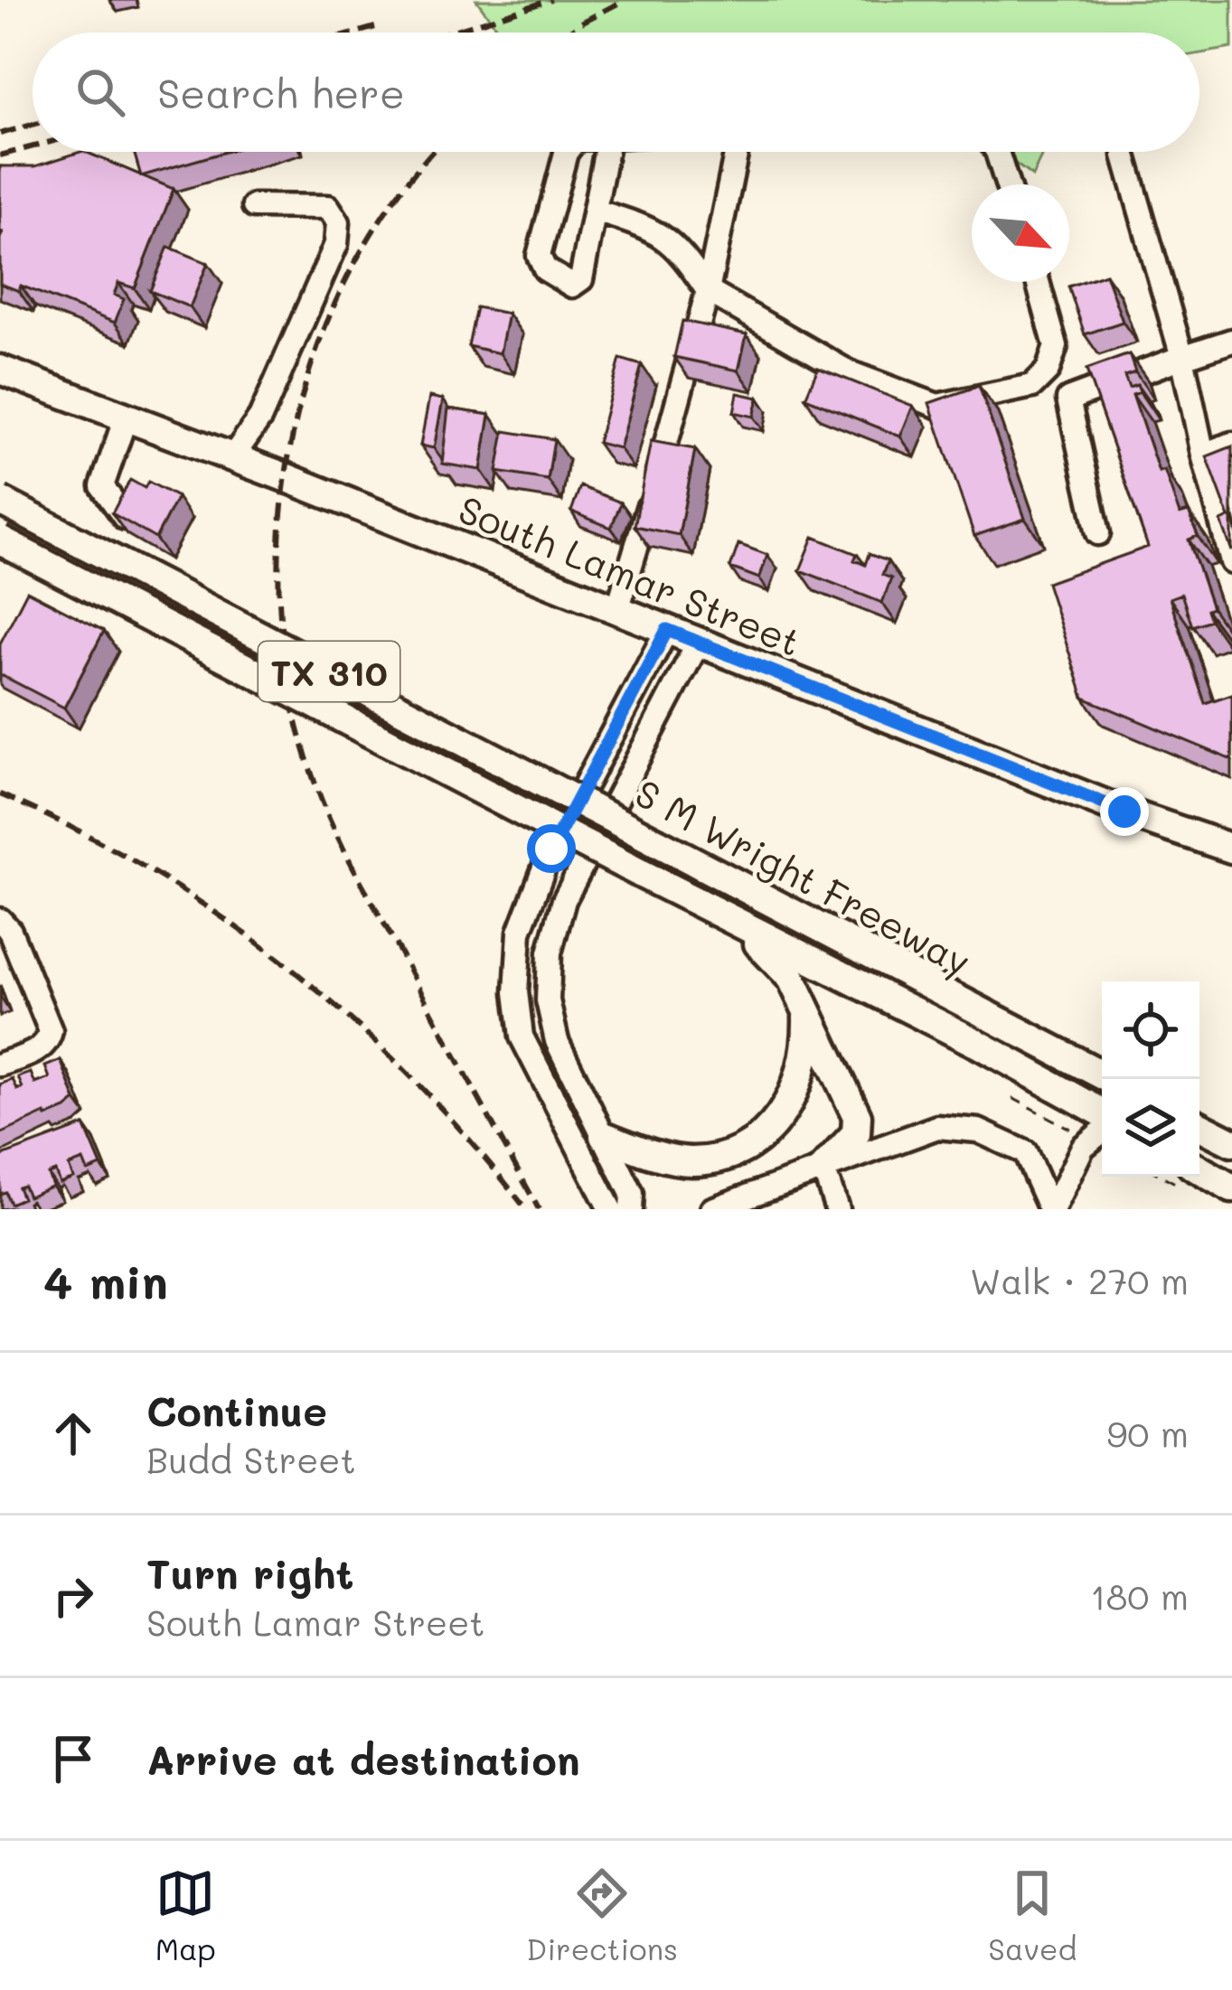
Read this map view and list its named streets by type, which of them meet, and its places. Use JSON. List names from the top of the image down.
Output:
{
  "streets": {
    "main road": ["South Lamar Street", "TX 310", "S M Wright Freeway"]
  },
  "north": "bottom right",
  "page": {
    "search": "Search here",
    "heading": ["4 min", "Walk · 270 m"],
    "list": [
      ["Continue", "Budd Street", "90 m"],
      ["Turn right", "South Lamar Street", "180 m"],
      "Arrive at destination"
    ],
    "nav": ["Map", "Directions", "Saved"]
  }
}
